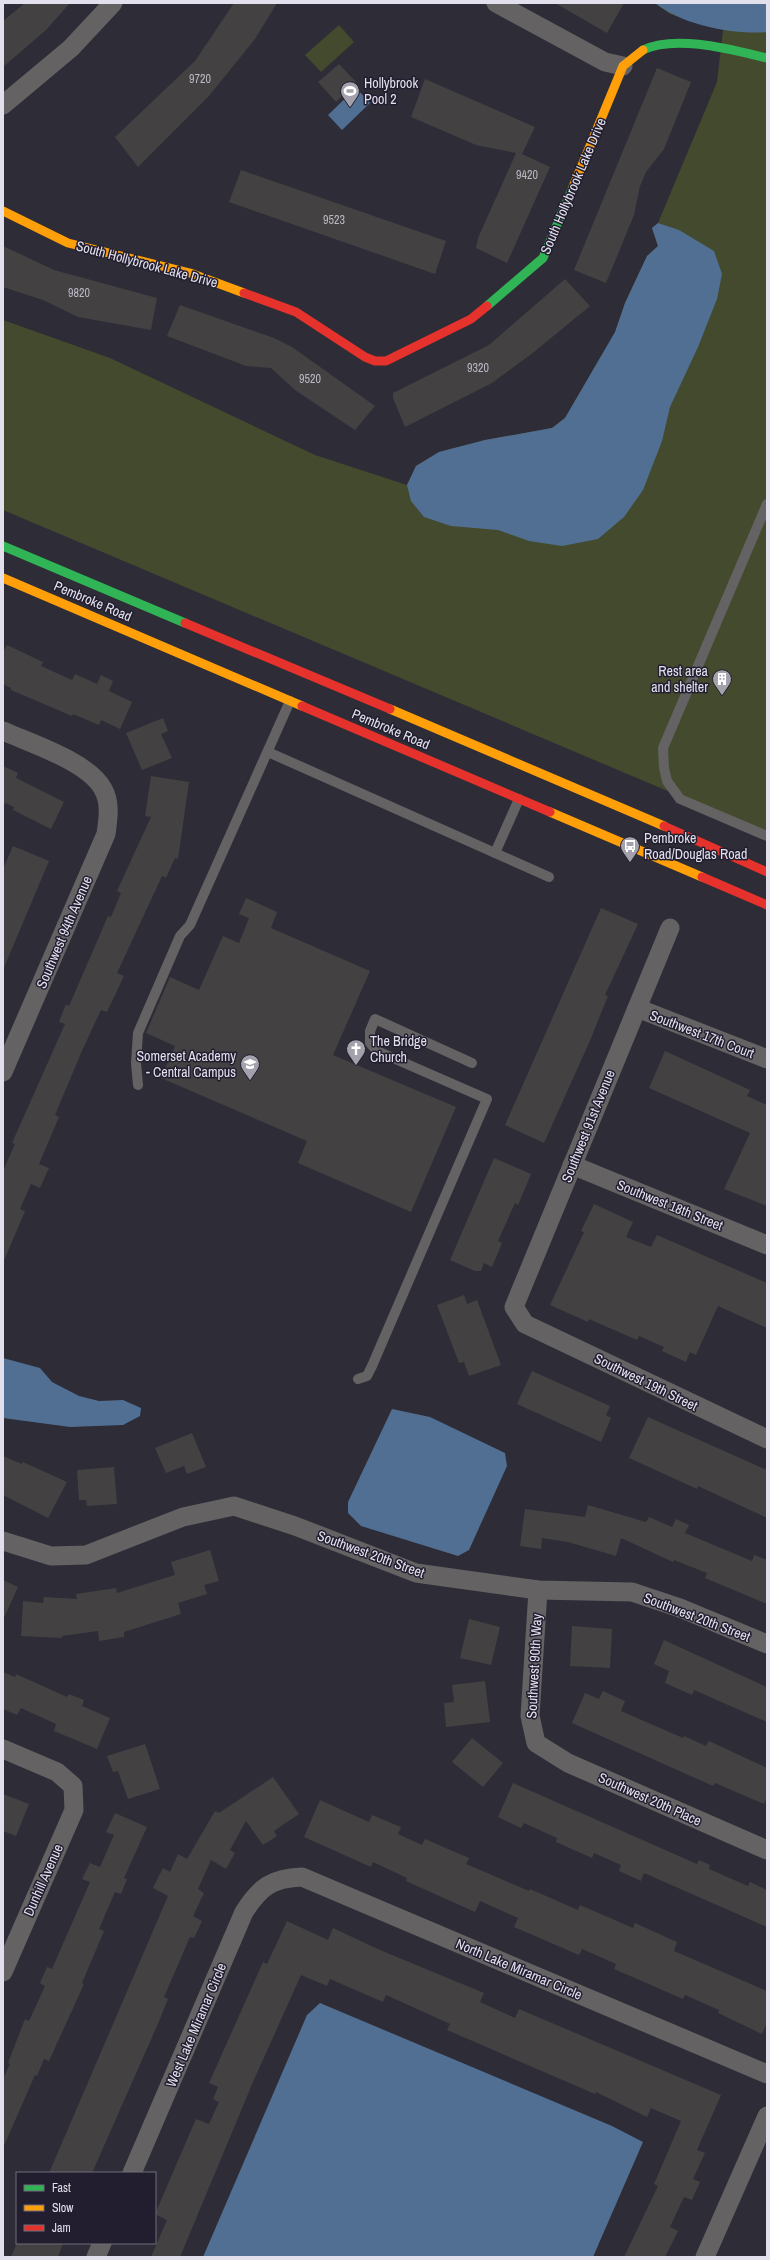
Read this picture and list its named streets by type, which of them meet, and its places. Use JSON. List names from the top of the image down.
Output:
{
  "streets": {
    "main road": ["South Hollybrook Lake Drive", "Pembroke Road"],
    "street": [
      "Southwest 94th Avenue",
      "Southwest 17th Court",
      "Southwest 91st Avenue",
      "Southwest 18th Street",
      "Southwest 19th Street",
      "Southwest 20th Street",
      "Southwest 90th Way",
      "Southwest 20th Place",
      "Dunhill Avenue",
      "North Lake Miramar Circle",
      "West Lake Miramar Circle"
    ]
  },
  "crossings": [
    ["Southwest 17th Court", "Southwest 91st Avenue"],
    ["Southwest 91st Avenue", "Southwest 18th Street"],
    ["Southwest 91st Avenue", "Southwest 19th Street"],
    ["Southwest 20th Street", "Southwest 90th Way"],
    ["Southwest 90th Way", "Southwest 20th Place"],
    ["North Lake Miramar Circle", "West Lake Miramar Circle"]
  ],
  "places": {
    "sports": ["Hollybrook Pool 2"],
    "building": ["Rest area and shelter"],
    "bus stop": ["Pembroke Road/Douglas Road"],
    "church": ["The Bridge Church"],
    "school or university": ["Somerset Academy - Central Campus"]
  },
  "house_numbers": [
    "9720",
    "9420",
    "9523",
    "9820",
    "9320",
    "9520"
  ],
  "legend": ["Fast", "Slow", "Jam"]
}
